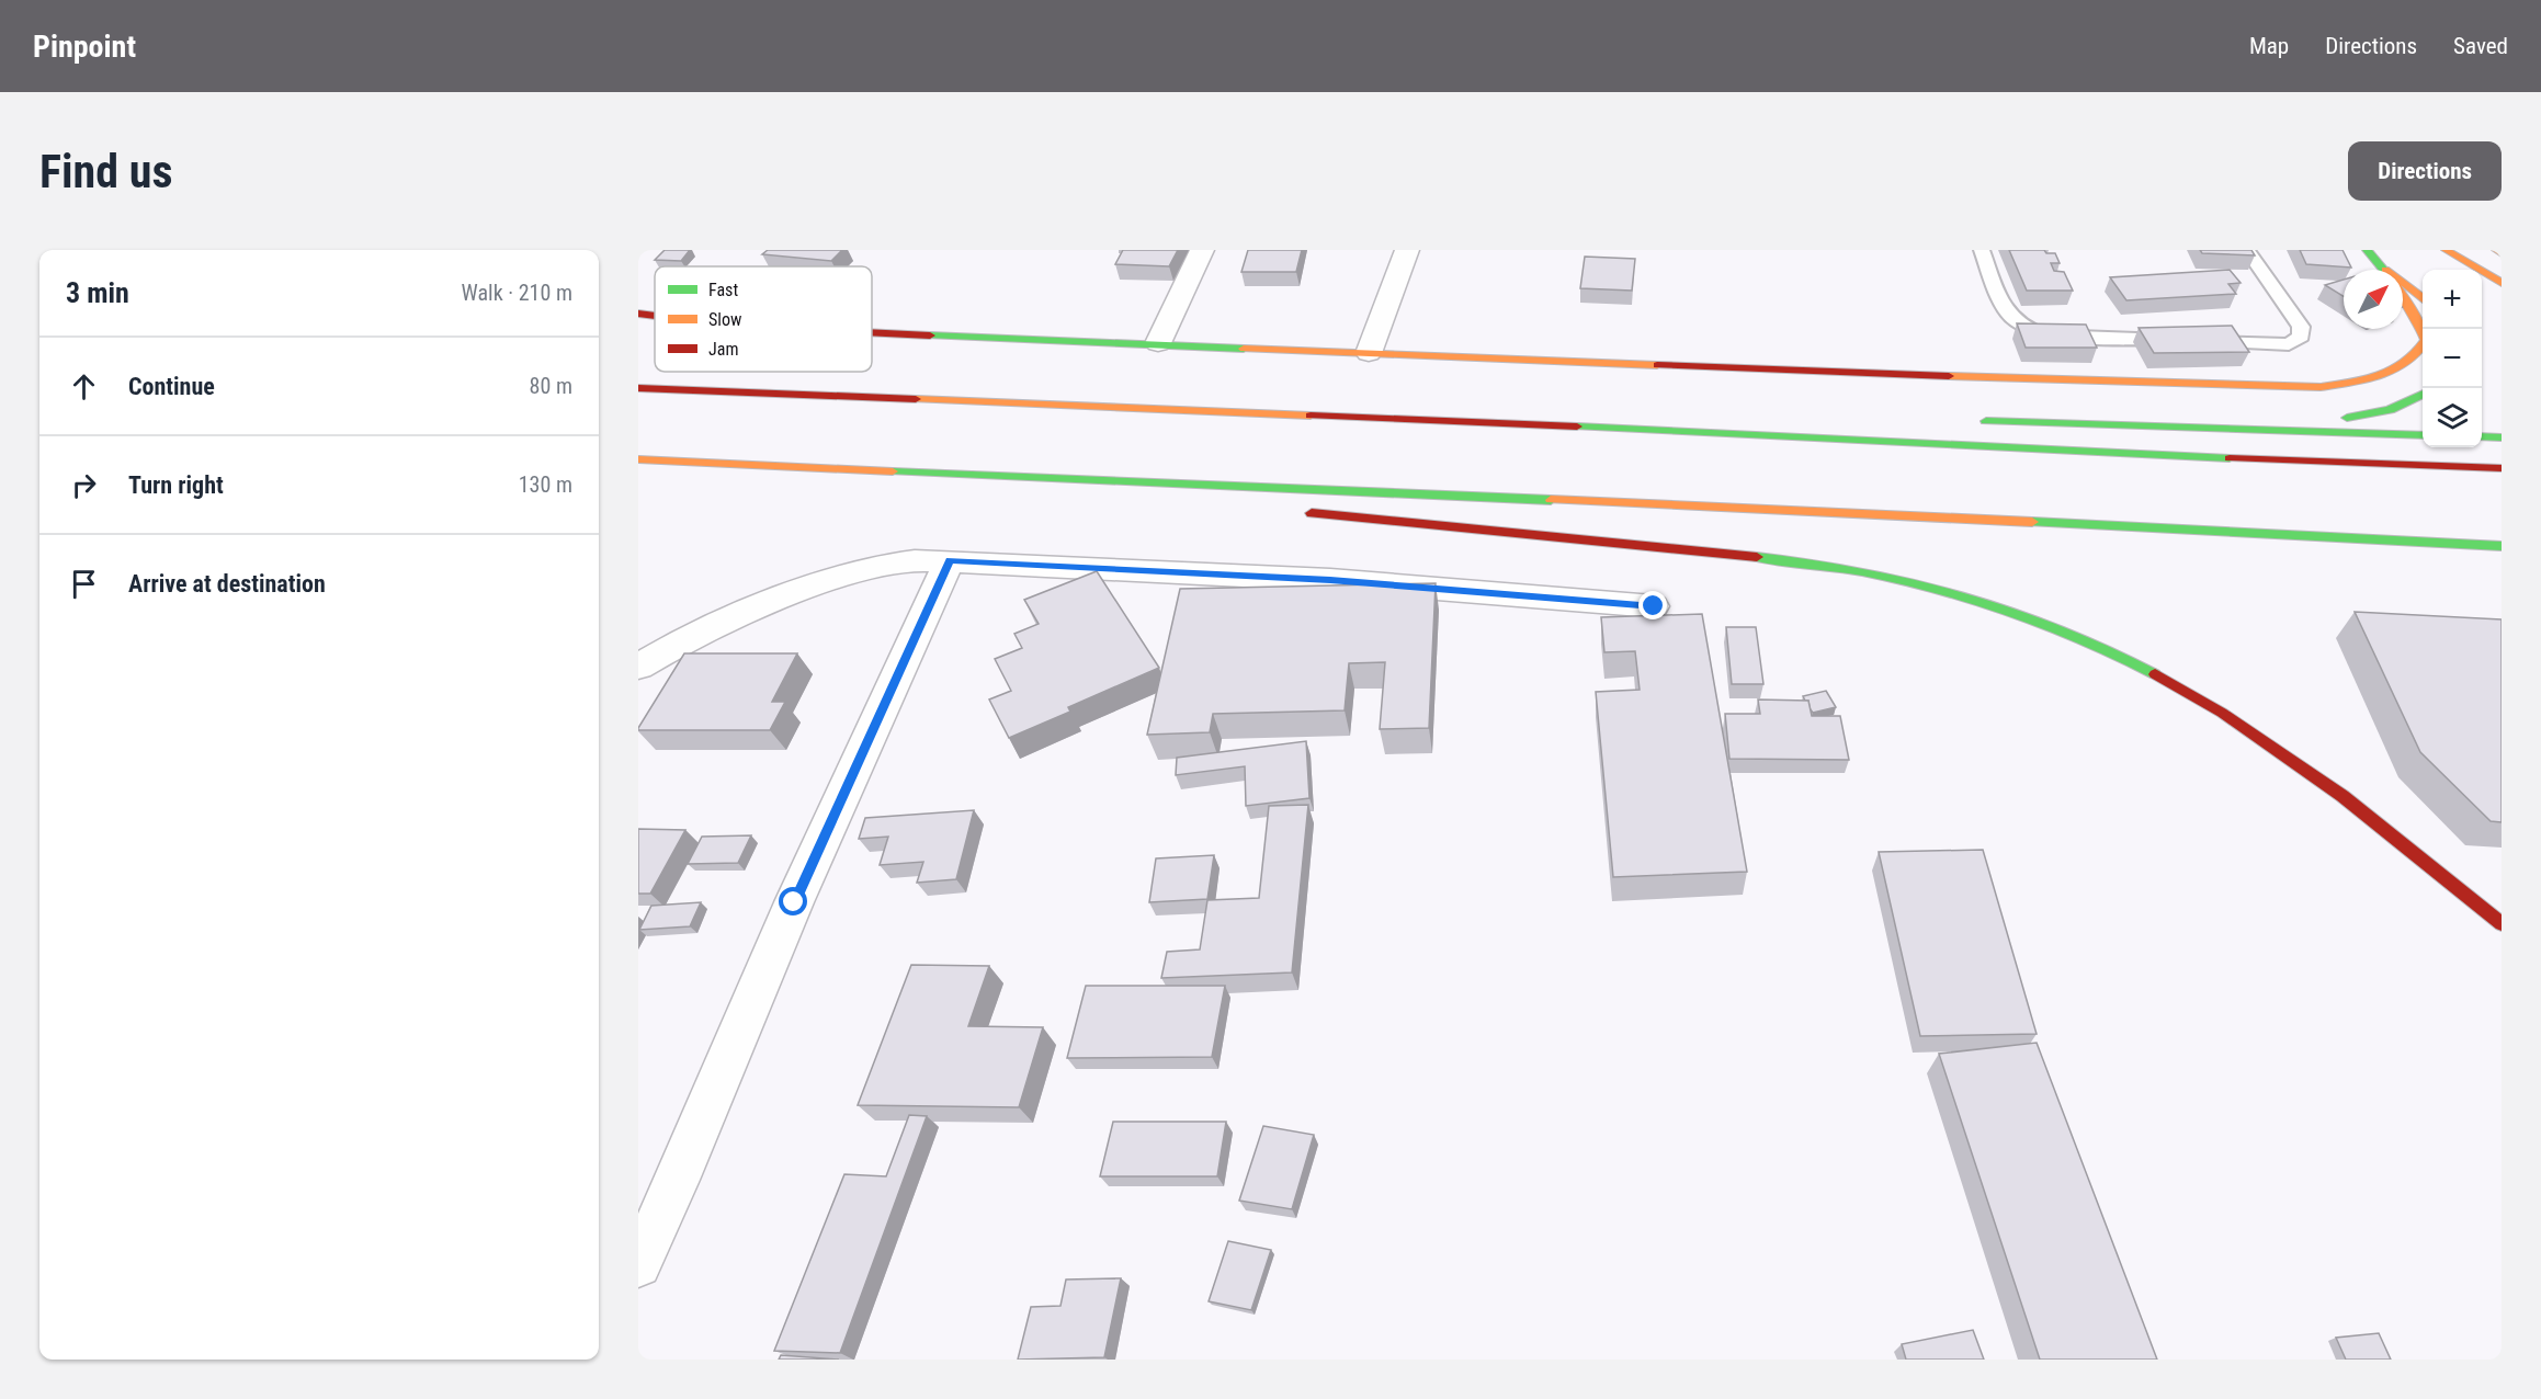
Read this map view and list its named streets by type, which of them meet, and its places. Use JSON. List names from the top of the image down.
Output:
{
  "legend": ["Fast", "Slow", "Jam"],
  "north": "top right",
  "page": {
    "header": "Pinpoint",
    "nav": ["Map", "Directions", "Saved"],
    "buttons": "Directions",
    "title": "Find us",
    "heading": ["3 min", "Walk · 210 m"],
    "map_buttons": ["+", "−"],
    "list": [
      ["Continue", "80 m"],
      ["Turn right", "130 m"],
      "Arrive at destination"
    ]
  }
}
